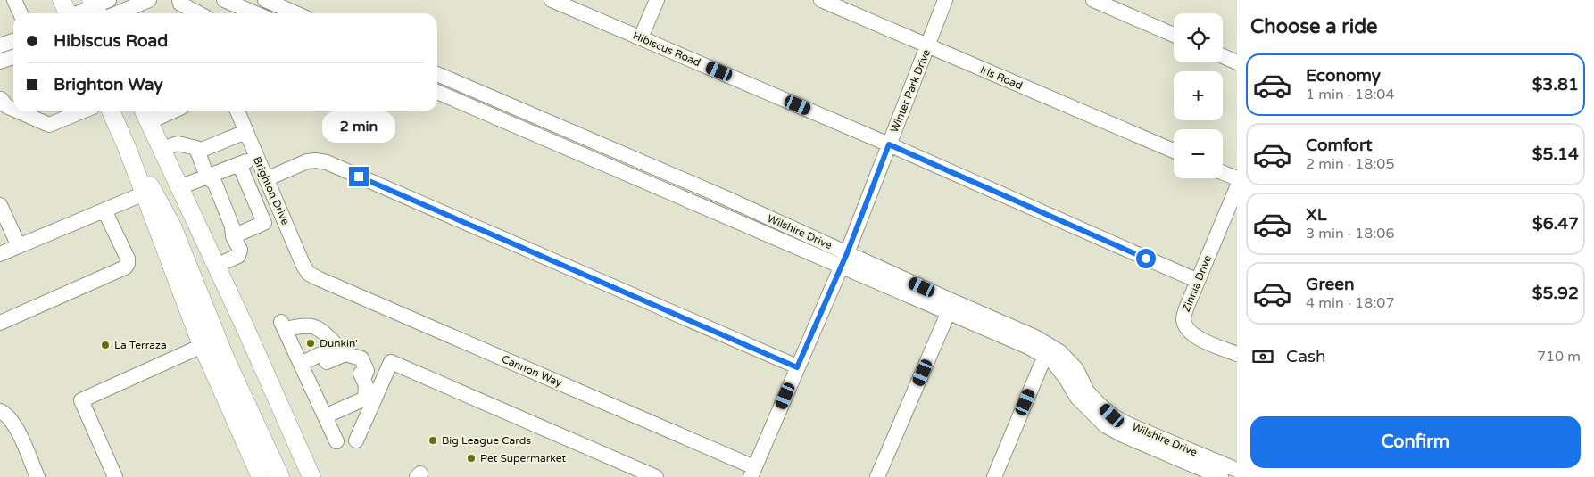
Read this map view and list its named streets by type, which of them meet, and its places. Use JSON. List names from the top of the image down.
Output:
{
  "streets": {
    "street": [
      "Hibiscus Road",
      "Iris Road",
      "Winter Park Drive",
      "Brighton Drive",
      "Wilshire Drive",
      "Zinnia Drive",
      "Cannon Way"
    ]
  },
  "crossings": [
    ["Hibiscus Road", "Winter Park Drive"],
    ["Hibiscus Road", "Zinnia Drive"],
    ["Iris Road", "Winter Park Drive"],
    ["Winter Park Drive", "Wilshire Drive"],
    ["Winter Park Drive", "Cannon Way"],
    ["Brighton Drive", "Cannon Way"]
  ],
  "places": [
    "Dunkin'",
    "La Terraza",
    "Big League Cards",
    "Pet Supermarket"
  ],
  "page": {
    "heading": "Choose a ride",
    "map_buttons": ["+", "−"],
    "banner": ["Hibiscus Road", "Brighton Way"],
    "list": [
      {
        "name": "Economy",
        "note": "1 min · 18:04",
        "value": "$3.81"
      },
      {
        "name": "Comfort",
        "note": "2 min · 18:05",
        "value": "$5.14"
      },
      {
        "name": "XL",
        "note": "3 min · 18:06",
        "value": "$6.47"
      },
      {
        "name": "Green",
        "note": "4 min · 18:07",
        "value": "$5.92"
      }
    ],
    "bubble": "2 min",
    "pay": ["Cash", "710 m"],
    "buttons": "Confirm"
  }
}
